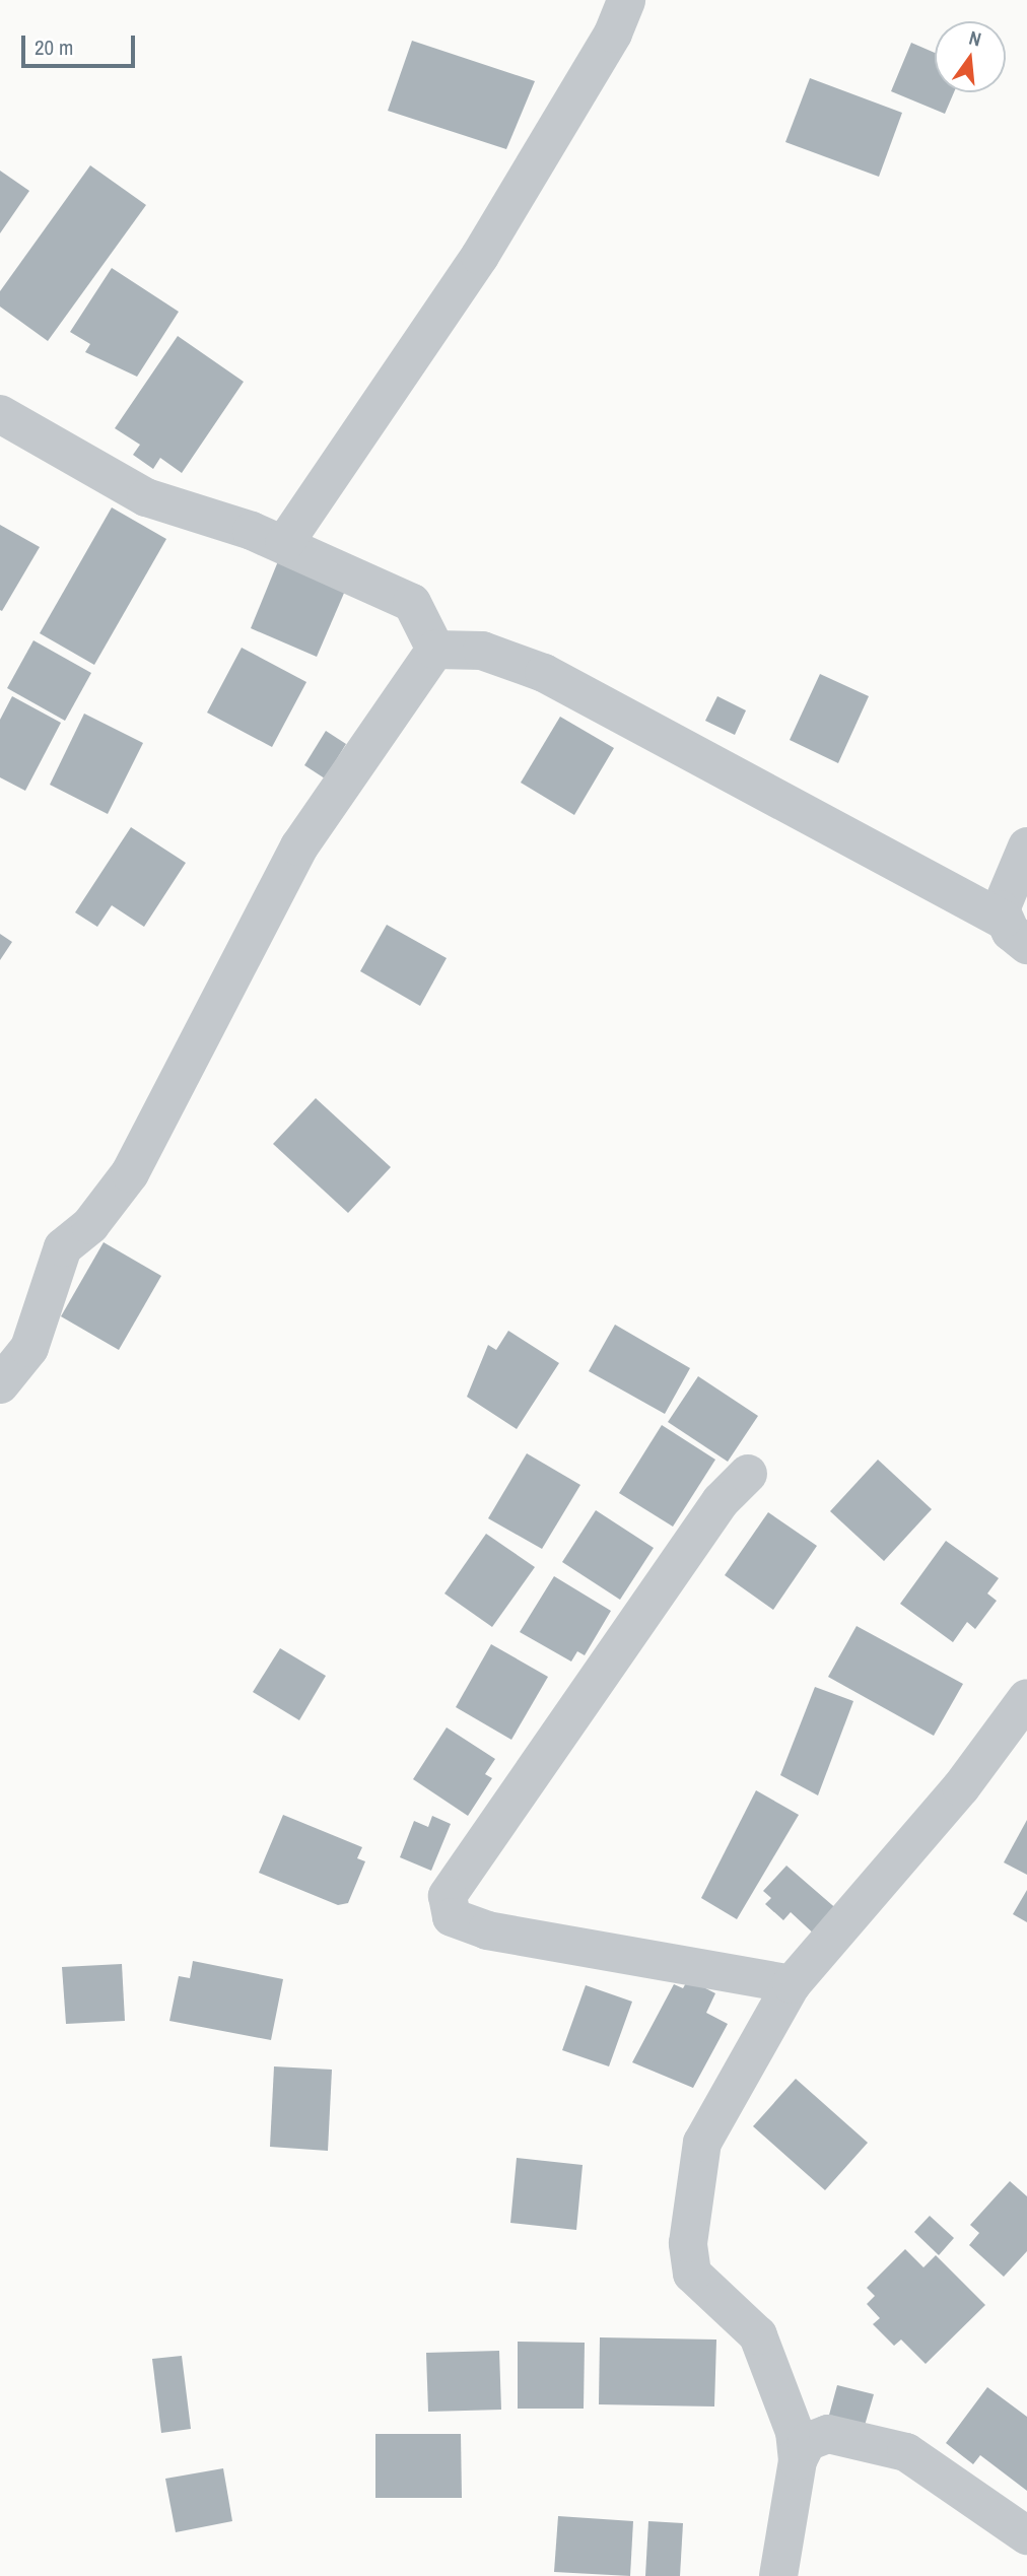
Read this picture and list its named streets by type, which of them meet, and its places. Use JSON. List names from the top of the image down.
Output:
{
  "scale_bar": "20 m",
  "north": "top"
}
